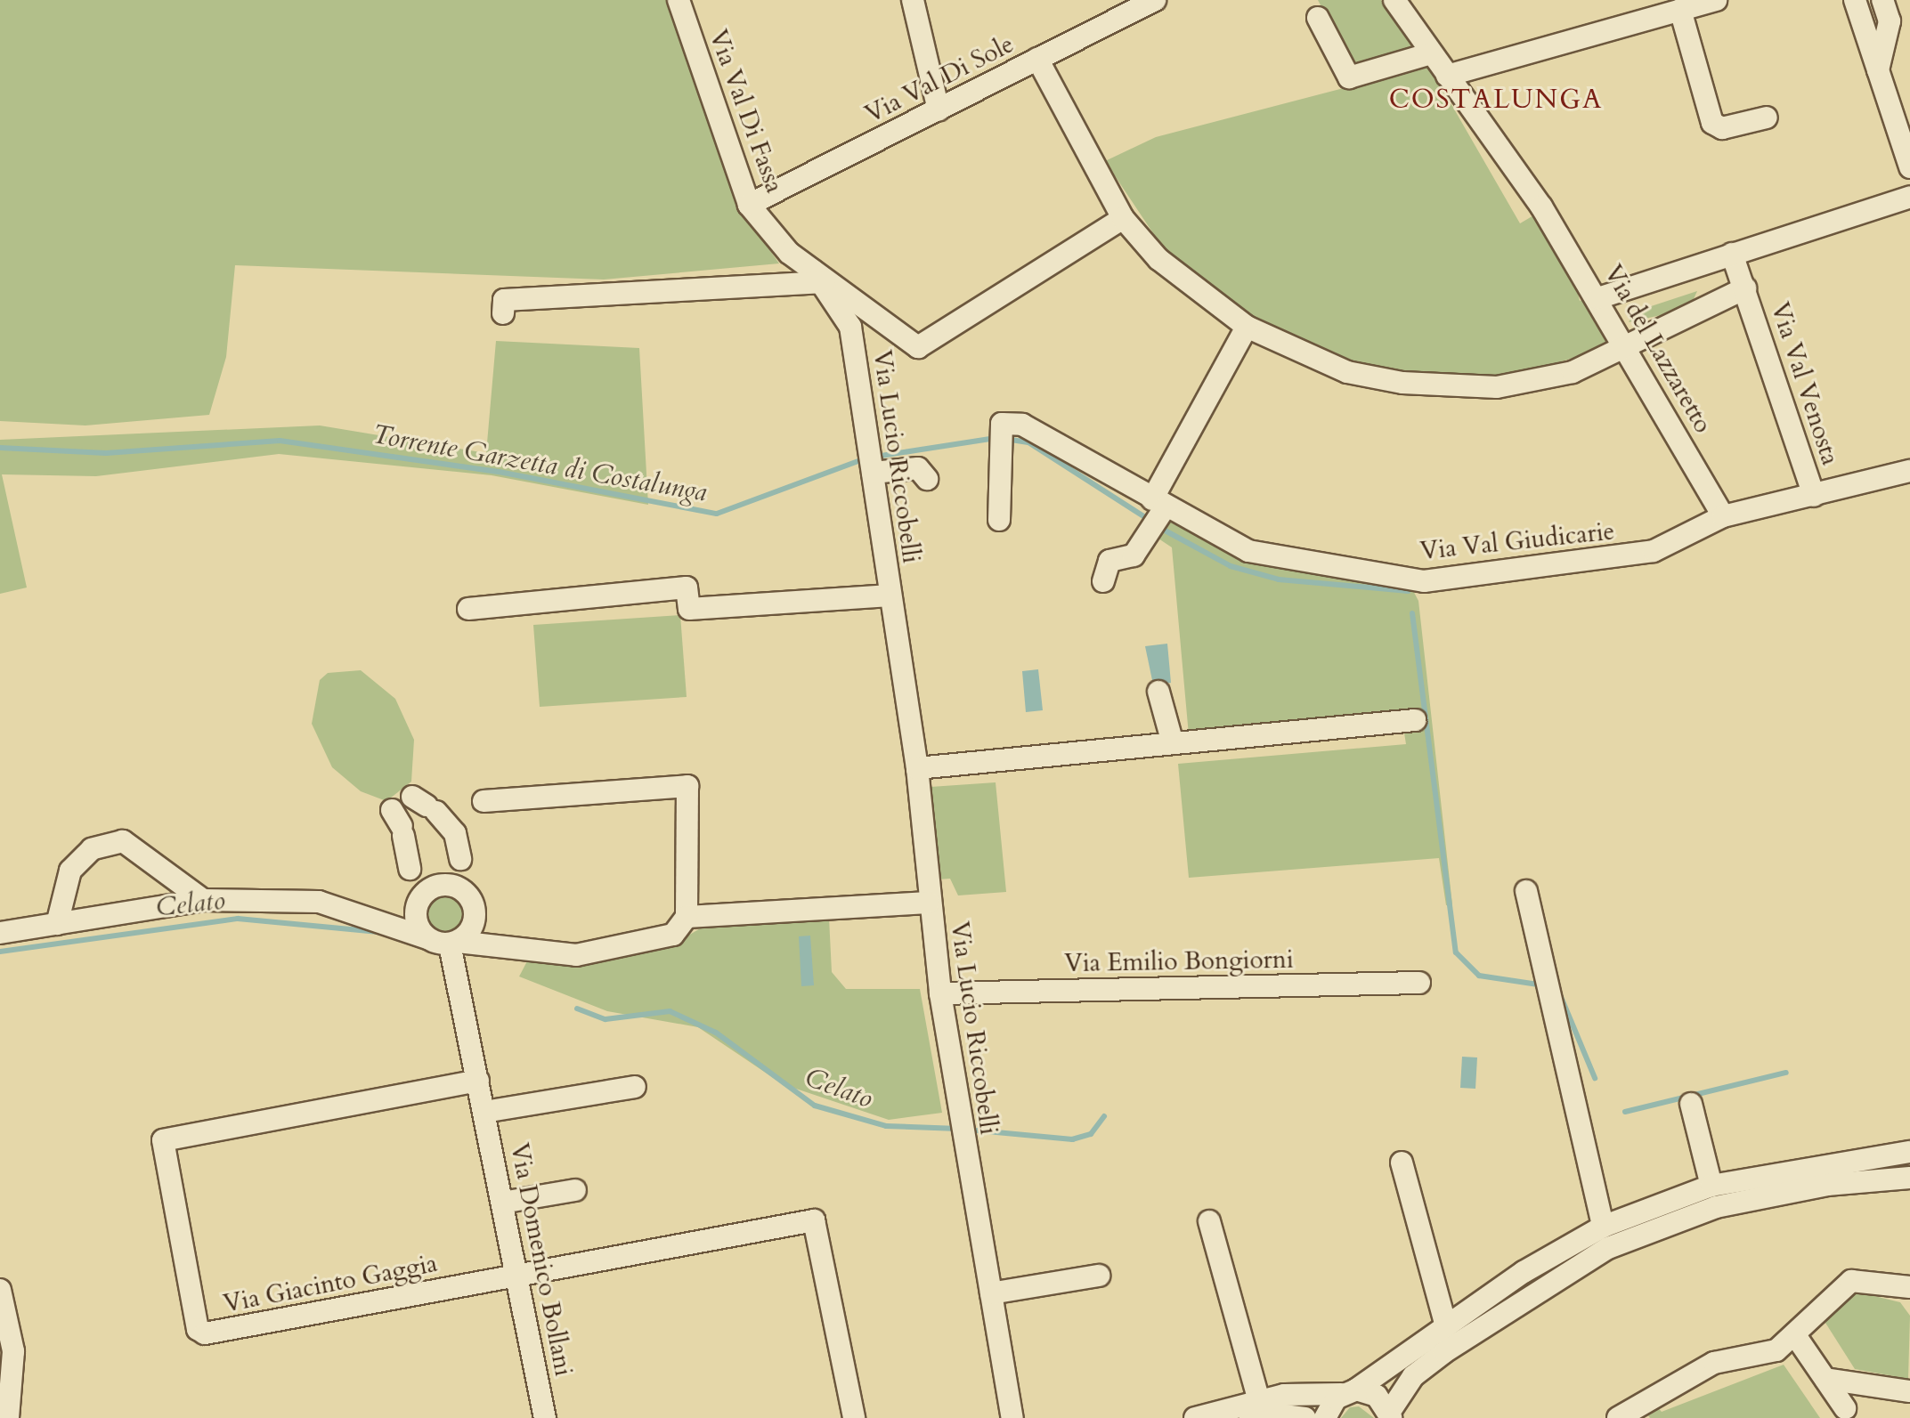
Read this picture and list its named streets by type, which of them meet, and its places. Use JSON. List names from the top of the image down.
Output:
{
  "streets": {
    "street": [
      "Via Val Di Sole",
      "Via Val Di Fassa",
      "Via del Lazzaretto",
      "Via Val Venosta",
      "Via Lucio Riccobelli",
      "Via Val Giudicarie",
      "Via Emilio Bongiorni",
      "Via Domenico Bollani",
      "Via Giacinto Gaggia"
    ]
  },
  "crossings": [
    ["Via Val Di Sole", "Via Val Di Fassa"],
    ["Via Val Di Sole", "Via Val Venosta"],
    ["Via Val Di Fassa", "Via Val Venosta"],
    ["Via del Lazzaretto", "Via Val Venosta"],
    ["Via del Lazzaretto", "Via Val Giudicarie"],
    ["Via Lucio Riccobelli", "Via Emilio Bongiorni"],
    ["Via Domenico Bollani", "Via Giacinto Gaggia"]
  ],
  "districts": ["COSTALUNGA"],
  "water": ["Torrente Garzetta di Costalunga", "Celato"]
}
